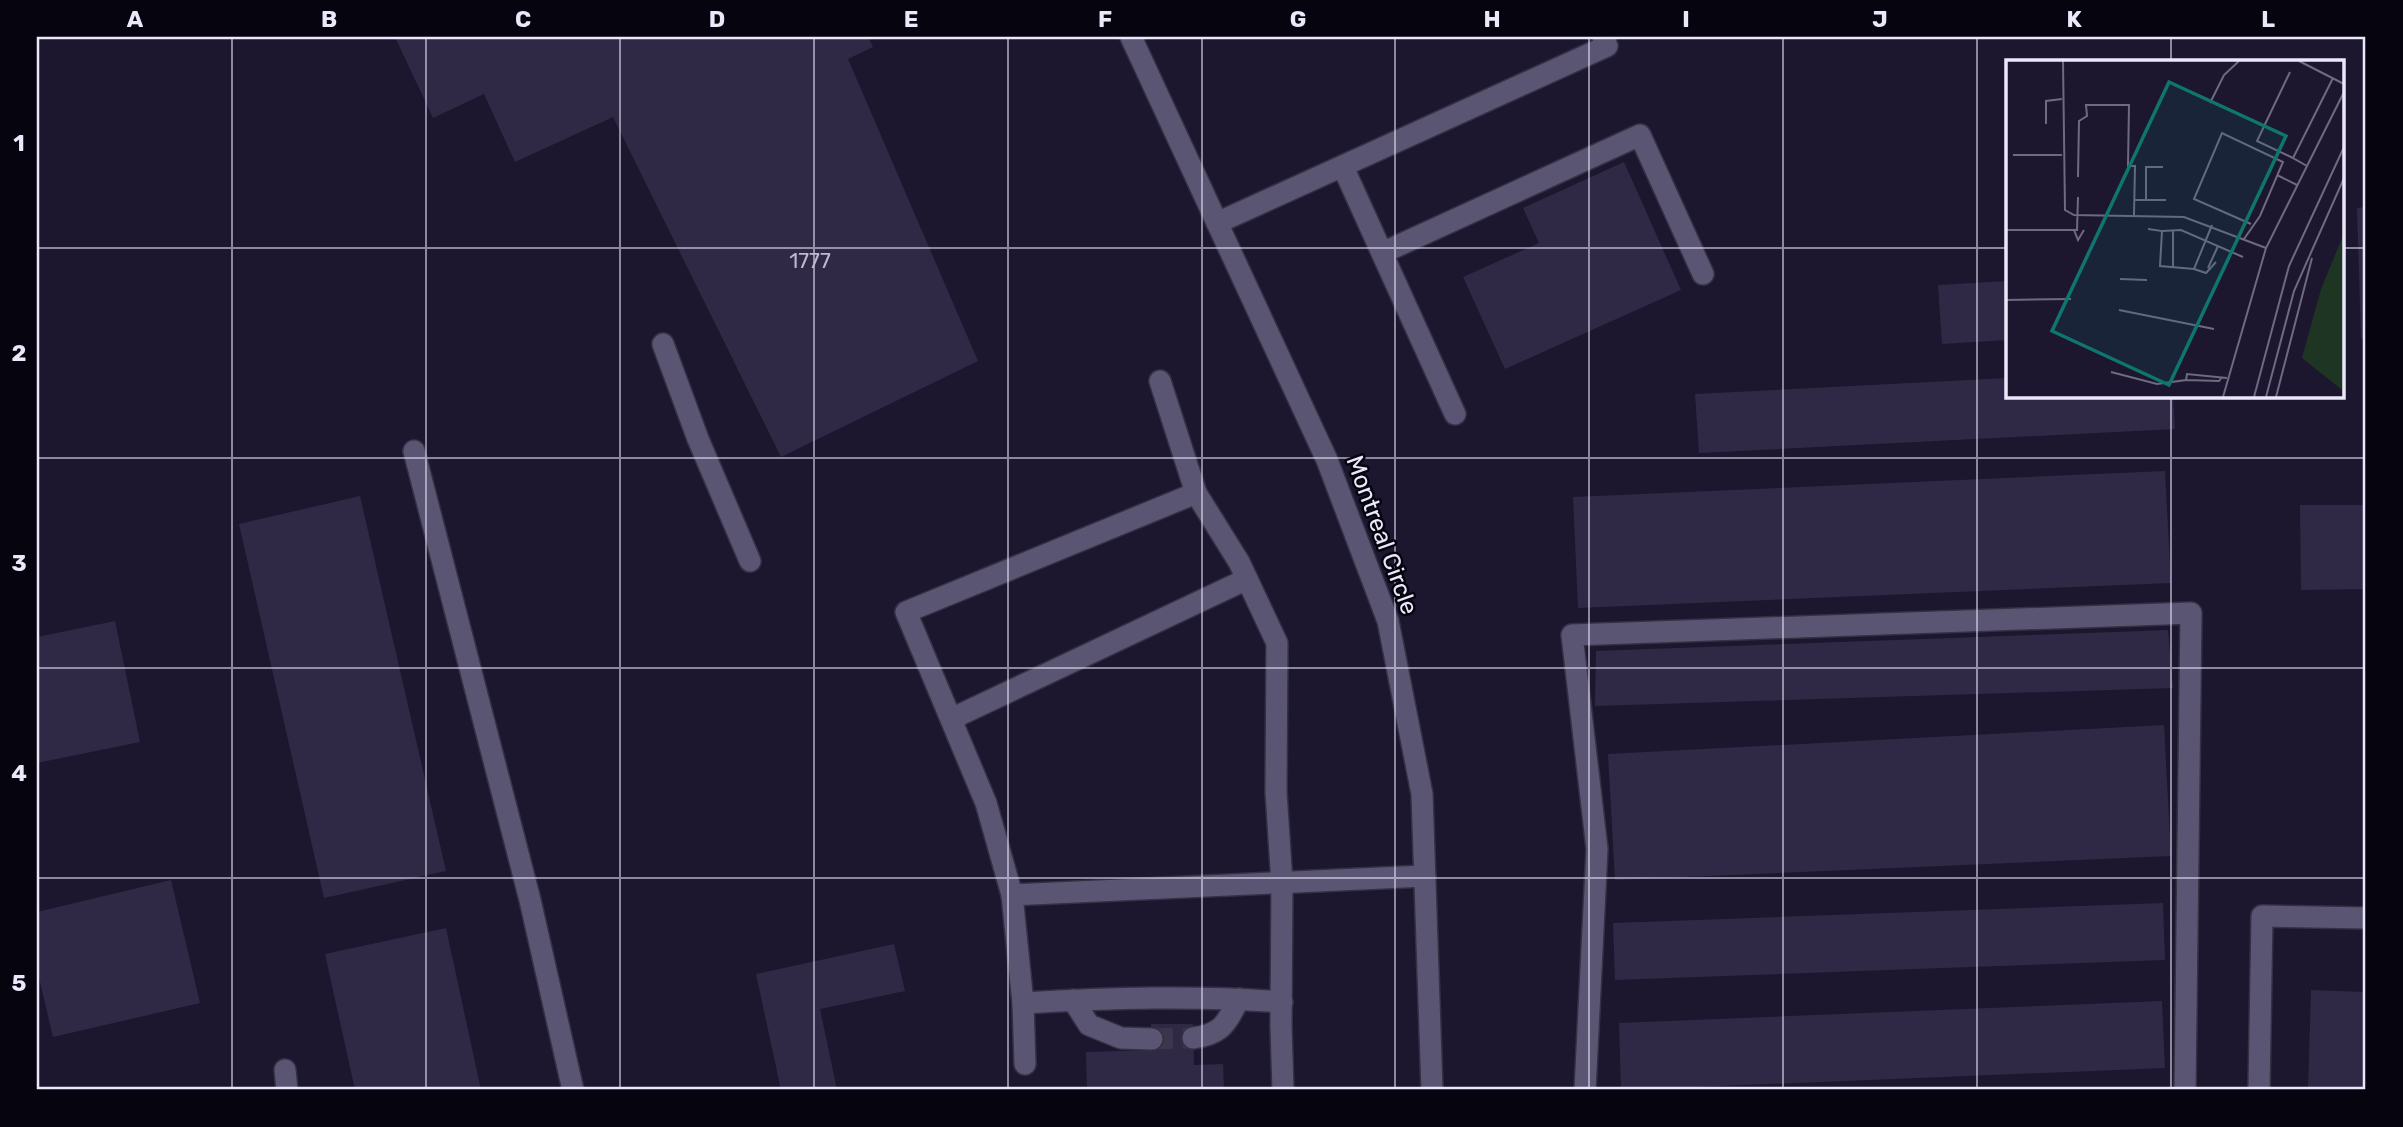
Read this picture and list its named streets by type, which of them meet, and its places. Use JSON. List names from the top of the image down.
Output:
{
  "streets": {
    "street": ["Montreal Circle"]
  },
  "house_numbers": ["1777"],
  "grid": {
    "columns": [
      "A",
      "B",
      "C",
      "D",
      "E",
      "F",
      "G",
      "H",
      "I",
      "J",
      "K",
      "L"
    ],
    "rows": [
      "1",
      "2",
      "3",
      "4",
      "5"
    ]
  }
}
